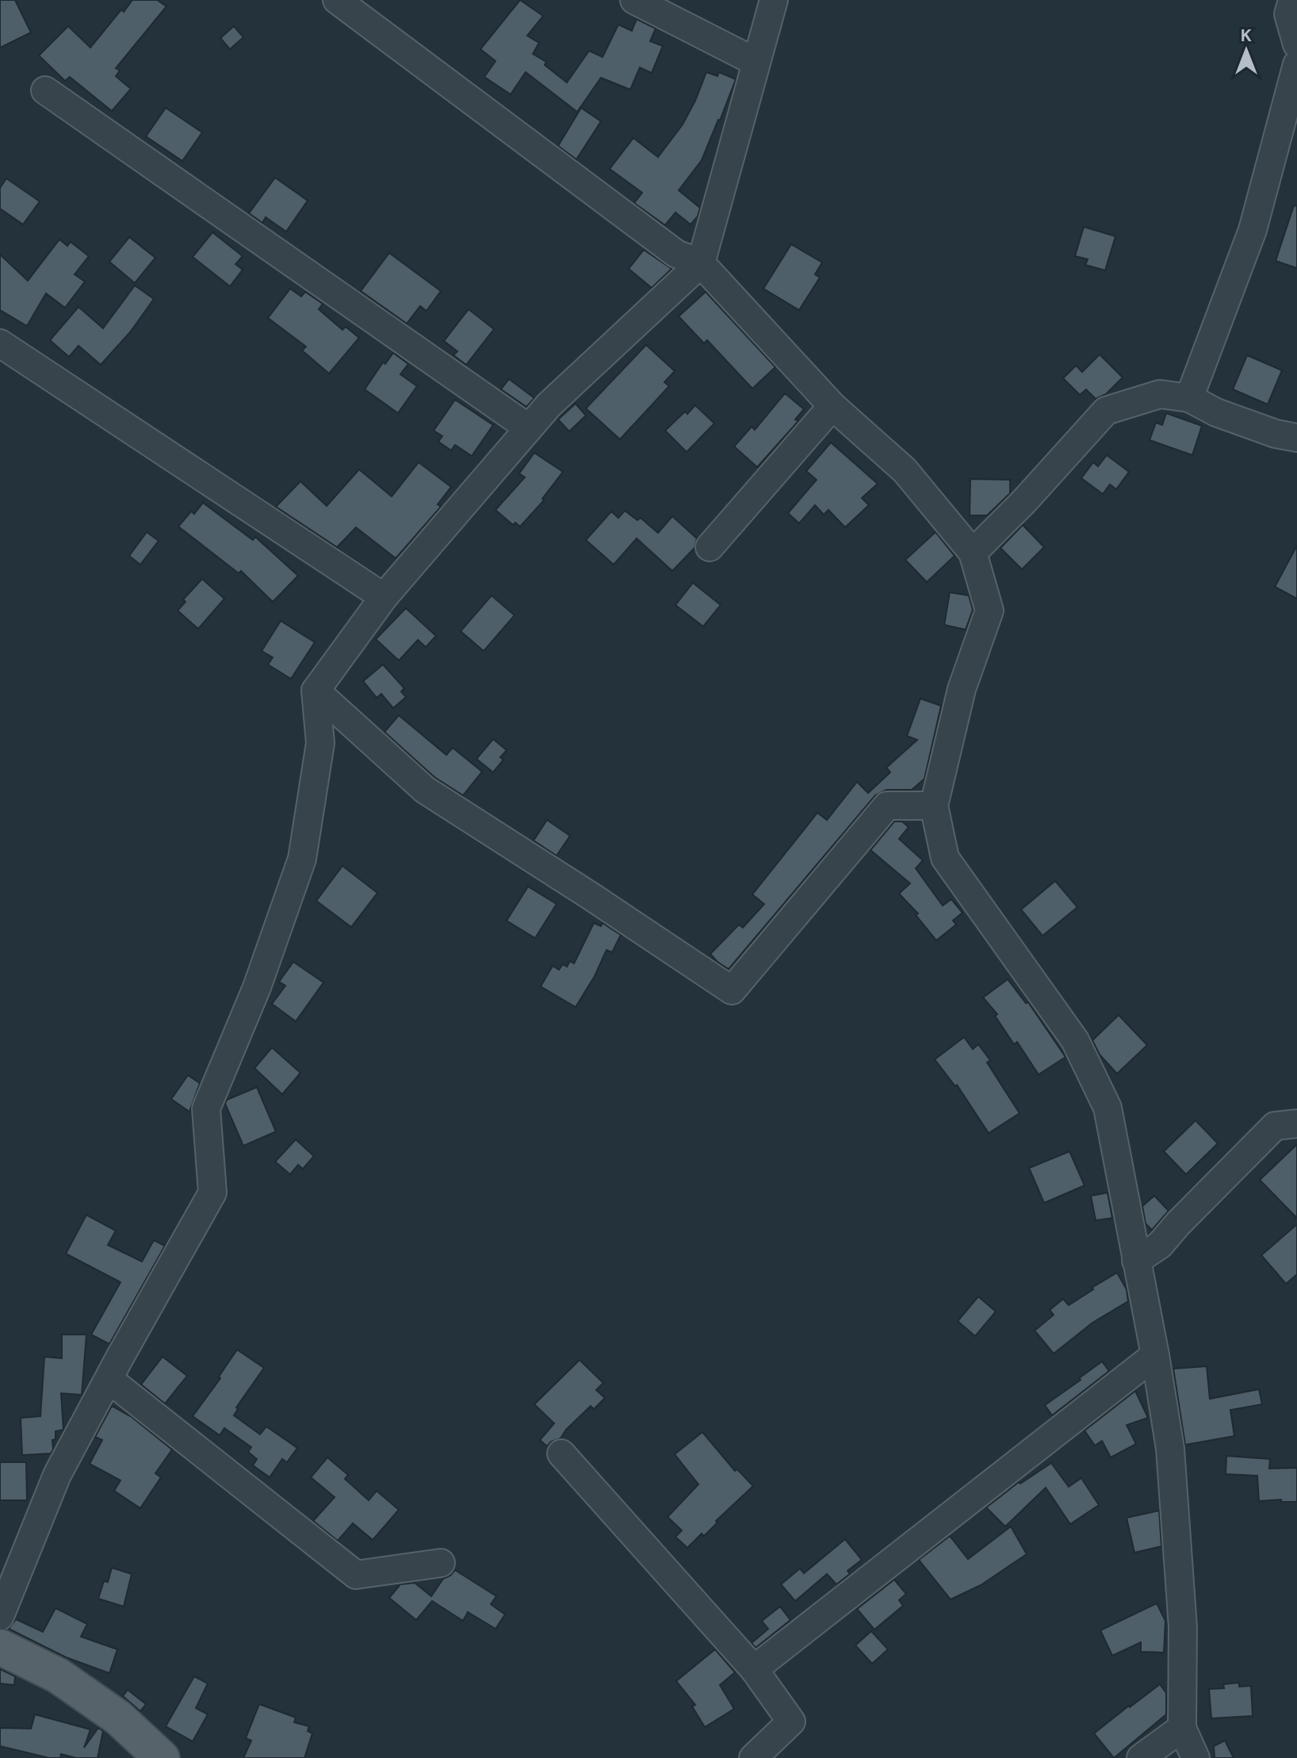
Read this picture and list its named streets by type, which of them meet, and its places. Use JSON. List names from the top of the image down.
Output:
{
  "north": "top"
}
